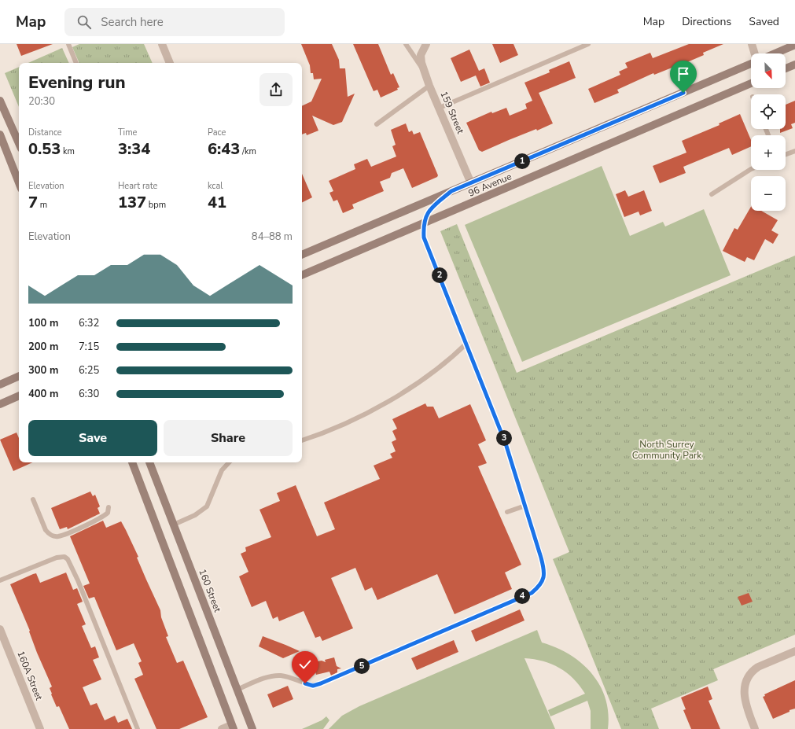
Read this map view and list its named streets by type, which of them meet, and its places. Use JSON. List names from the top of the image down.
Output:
{
  "streets": {
    "main road": ["96 Avenue", "160 Street"],
    "street": ["159 Street", "160A Street"]
  },
  "crossings": [
    ["159 Street", "96 Avenue"]
  ],
  "parks": ["North Surrey Community Park"],
  "north": "bottom right",
  "page": {
    "header": "Map",
    "search": "Search here",
    "nav": ["Map", "Directions", "Saved"],
    "map_buttons": ["+", "−"],
    "heading": ["Evening run", "20:30"],
    "stats": [
      ["Distance", "0.53 km"],
      ["Time", "3:34"],
      ["Pace", "6:43 /km"],
      ["Elevation", "7 m"],
      ["Heart rate", "137 bpm"],
      ["kcal", "41"]
    ],
    "pins": [
      "1",
      "2",
      "3",
      "4",
      "5"
    ],
    "chart": ["Elevation", "84–88 m"],
    "list": [
      {
        "name": "100 m",
        "note": "6:32"
      },
      {
        "name": "200 m",
        "note": "7:15"
      },
      {
        "name": "300 m",
        "note": "6:25"
      },
      {
        "name": "400 m",
        "note": "6:30"
      }
    ],
    "buttons": ["Save", "Share"]
  }
}
